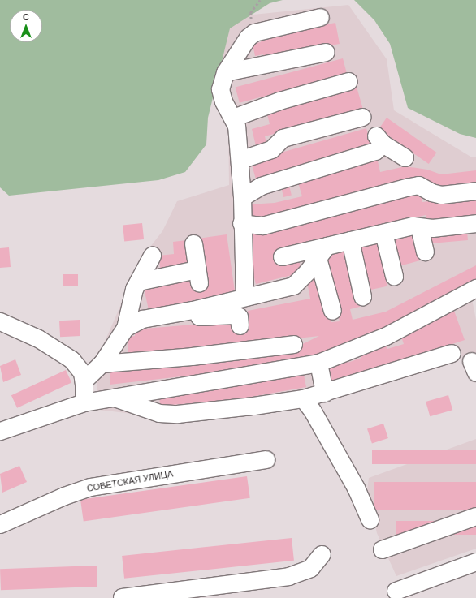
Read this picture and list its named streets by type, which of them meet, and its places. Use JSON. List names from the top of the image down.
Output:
{
  "streets": {
    "street": ["СОВЕТСКАЯ УЛИЦА"]
  },
  "north": "top"
}
